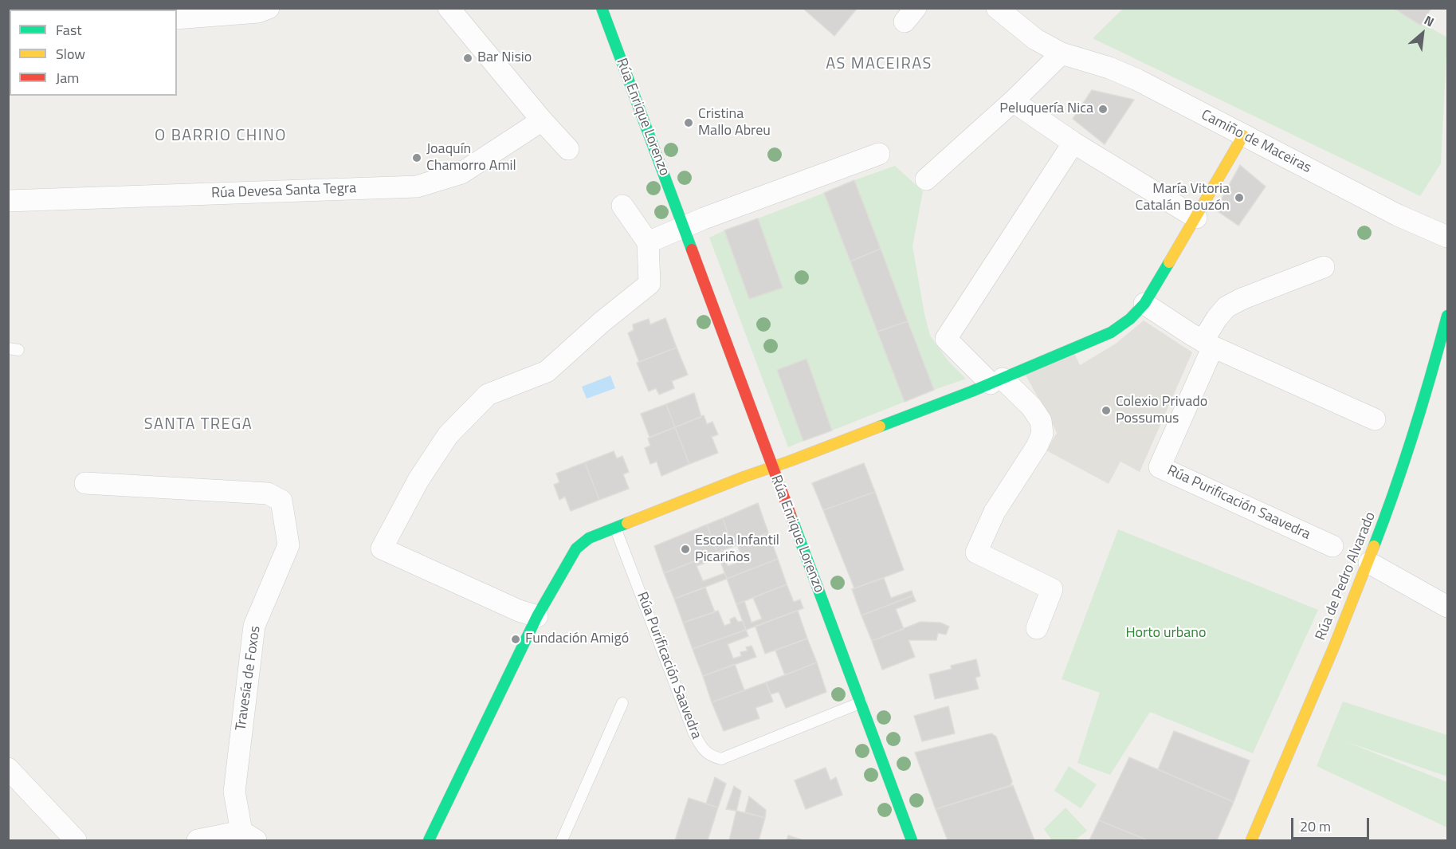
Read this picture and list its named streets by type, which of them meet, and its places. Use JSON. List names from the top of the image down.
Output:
{
  "streets": {
    "street": [
      "Rúa Enrique Lorenzo",
      "Camiño de Maceiras",
      "Rúa Devesa Santa Tegra",
      "Rúa Purificación Saavedra",
      "Rúa de Pedro Alvarado",
      "Travesía de Foxos"
    ]
  },
  "crossings": [
    ["Rúa Enrique Lorenzo", "Rúa Purificación Saavedra"]
  ],
  "districts": ["AS MACEIRAS", "O BARRIO CHINO", "SANTA TREGA"],
  "parks": ["Horto urbano"],
  "places": [
    "Bar Nisio",
    "Peluquería Nica",
    "Cristina Mallo Abreu",
    "Joaquín Chamorro Amil",
    "María Vitoria Catalán Bouzón",
    "Colexio Privado Possumus",
    "Escola Infantil Picariños",
    "Fundación Amigó"
  ],
  "legend": ["Fast", "Slow", "Jam"],
  "scale_bar": "20 m",
  "north": "top right"
}
